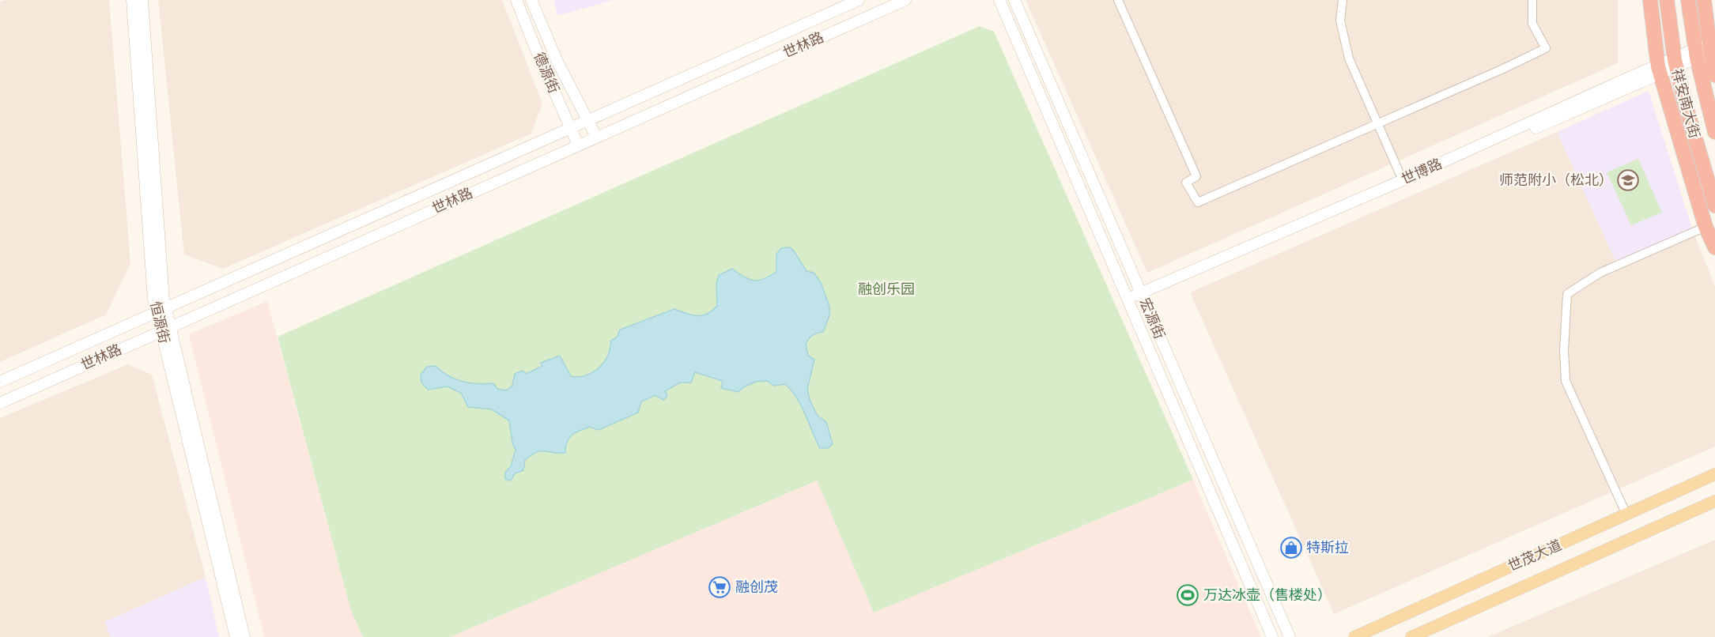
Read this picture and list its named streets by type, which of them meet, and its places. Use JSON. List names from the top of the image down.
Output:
{
  "streets": {
    "highway": ["祥安南大街"],
    "main road": [
      "世林路",
      "德源街",
      "世博路",
      "宏源街",
      "恒源街",
      "世茂大道"
    ]
  },
  "crossings": [
    ["世林路", "德源街"],
    ["世林路", "恒源街"],
    ["祥安南大街", "世博路"],
    ["世博路", "宏源街"]
  ],
  "parks": ["融创乐园"],
  "places": {
    "school or university": ["师范附小（松北）"],
    "shop": ["特斯拉"],
    "supermarket": ["融创茂"],
    "sports": ["万达冰壶（售楼处）"]
  }
}
